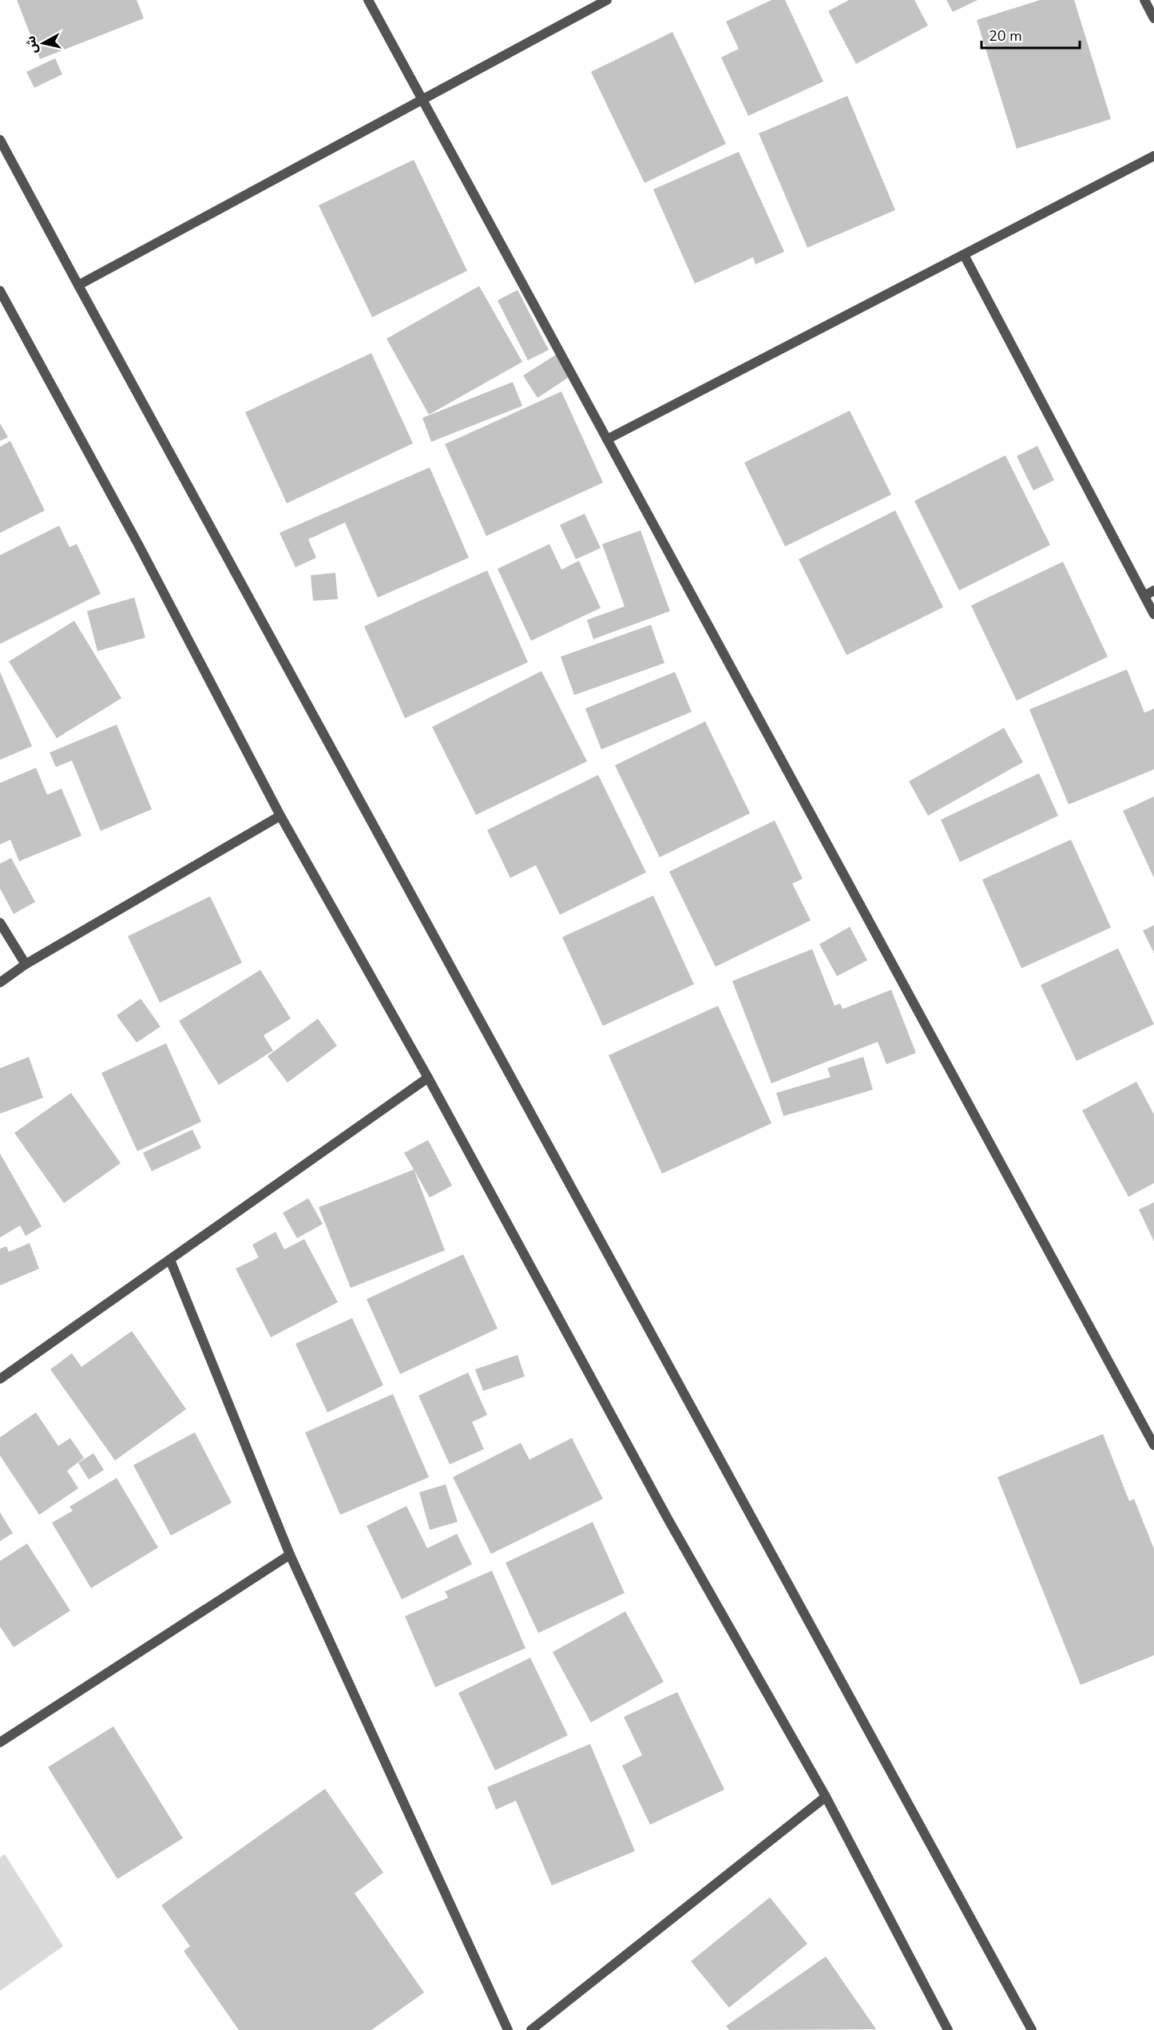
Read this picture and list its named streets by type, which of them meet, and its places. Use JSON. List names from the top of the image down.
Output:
{
  "scale_bar": "20 m",
  "north": "left"
}
